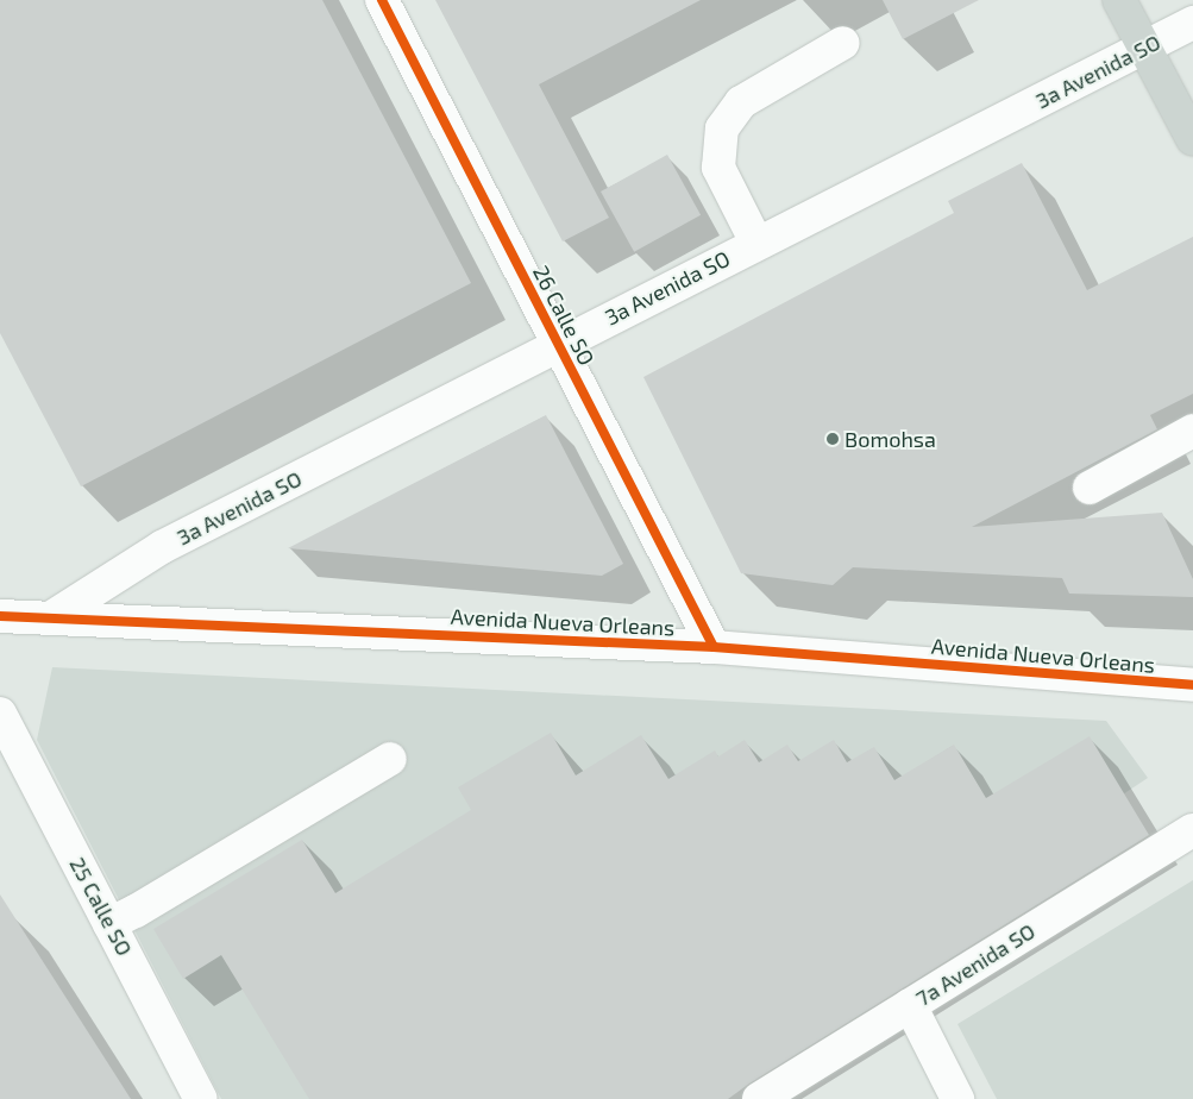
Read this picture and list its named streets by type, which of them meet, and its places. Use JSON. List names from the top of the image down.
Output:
{
  "streets": {
    "street": [
      "3a Avenida SO",
      "26 Calle SO",
      "Avenida Nueva Orleans",
      "25 Calle SO",
      "7a Avenida SO"
    ]
  },
  "crossings": [
    ["3a Avenida SO", "26 Calle SO"],
    ["3a Avenida SO", "Avenida Nueva Orleans"],
    ["26 Calle SO", "Avenida Nueva Orleans"]
  ],
  "places": ["Bomohsa"]
}
